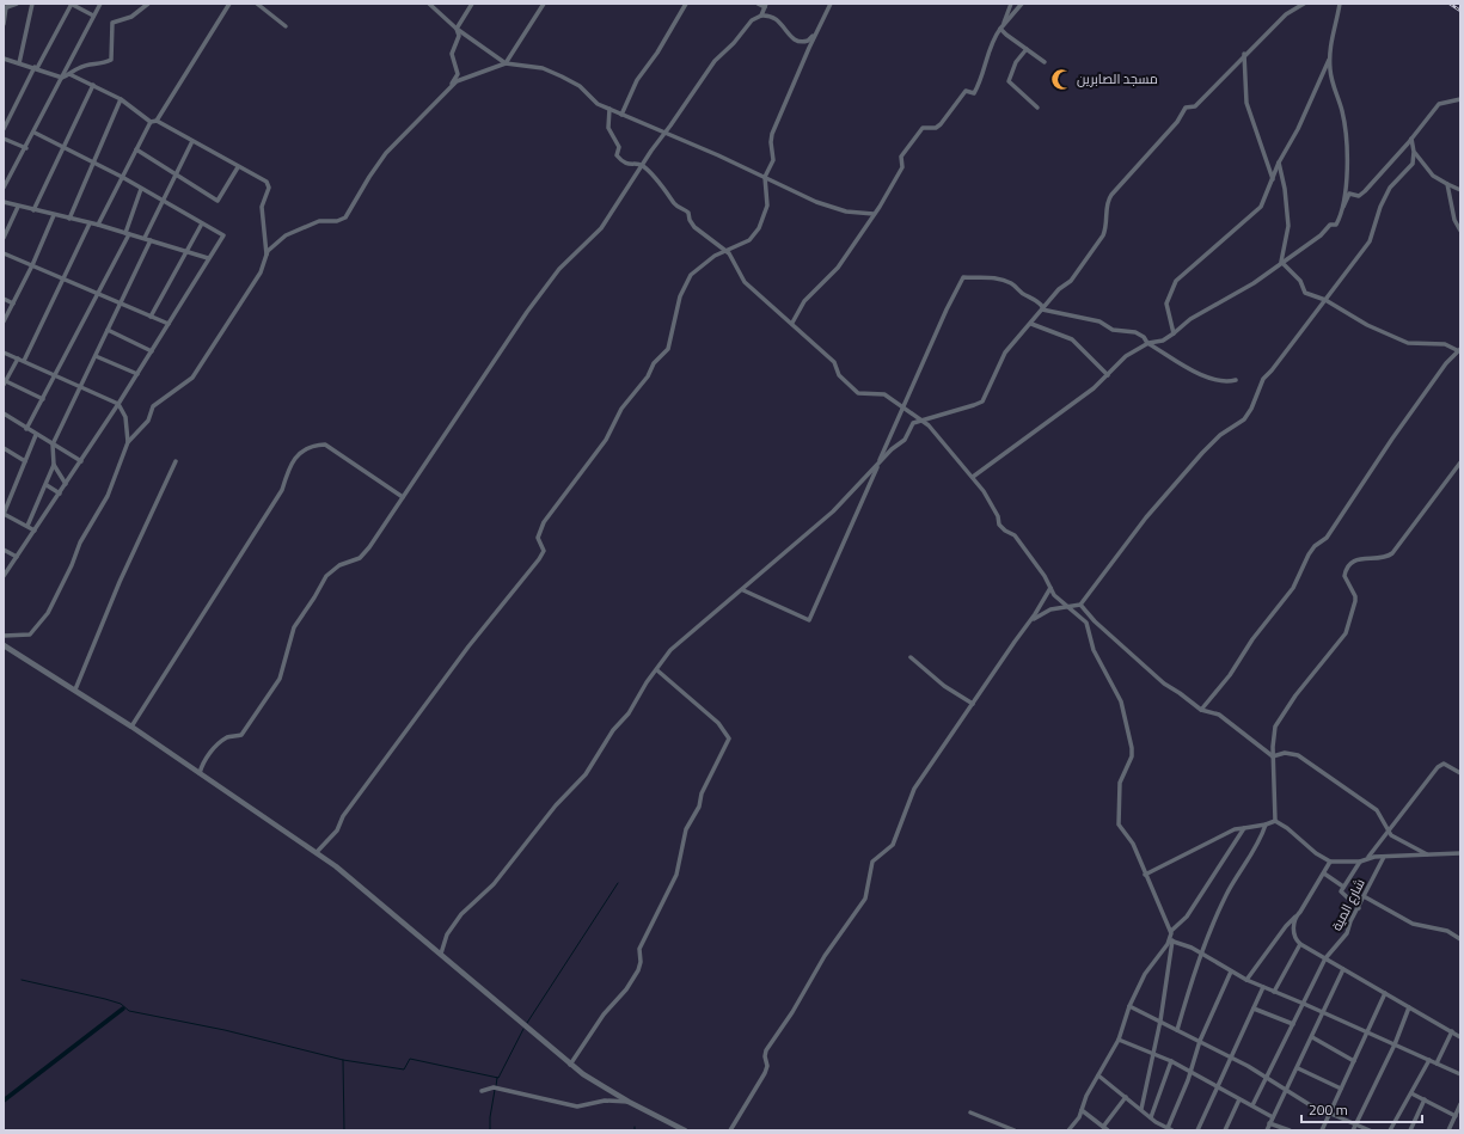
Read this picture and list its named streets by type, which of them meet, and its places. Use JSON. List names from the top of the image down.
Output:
{
  "streets": {
    "street": ["شارع المية"]
  },
  "places": {
    "mosque": ["مسجد الصابرين"]
  },
  "scale_bar": "200 m"
}
